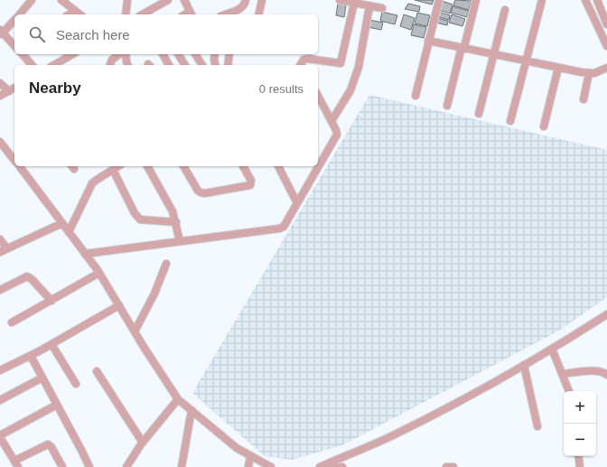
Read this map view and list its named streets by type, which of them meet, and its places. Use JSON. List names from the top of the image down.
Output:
{
  "page": {
    "search": "Search here",
    "heading": ["Nearby", "0 results"],
    "map_buttons": ["+", "−"]
  }
}
